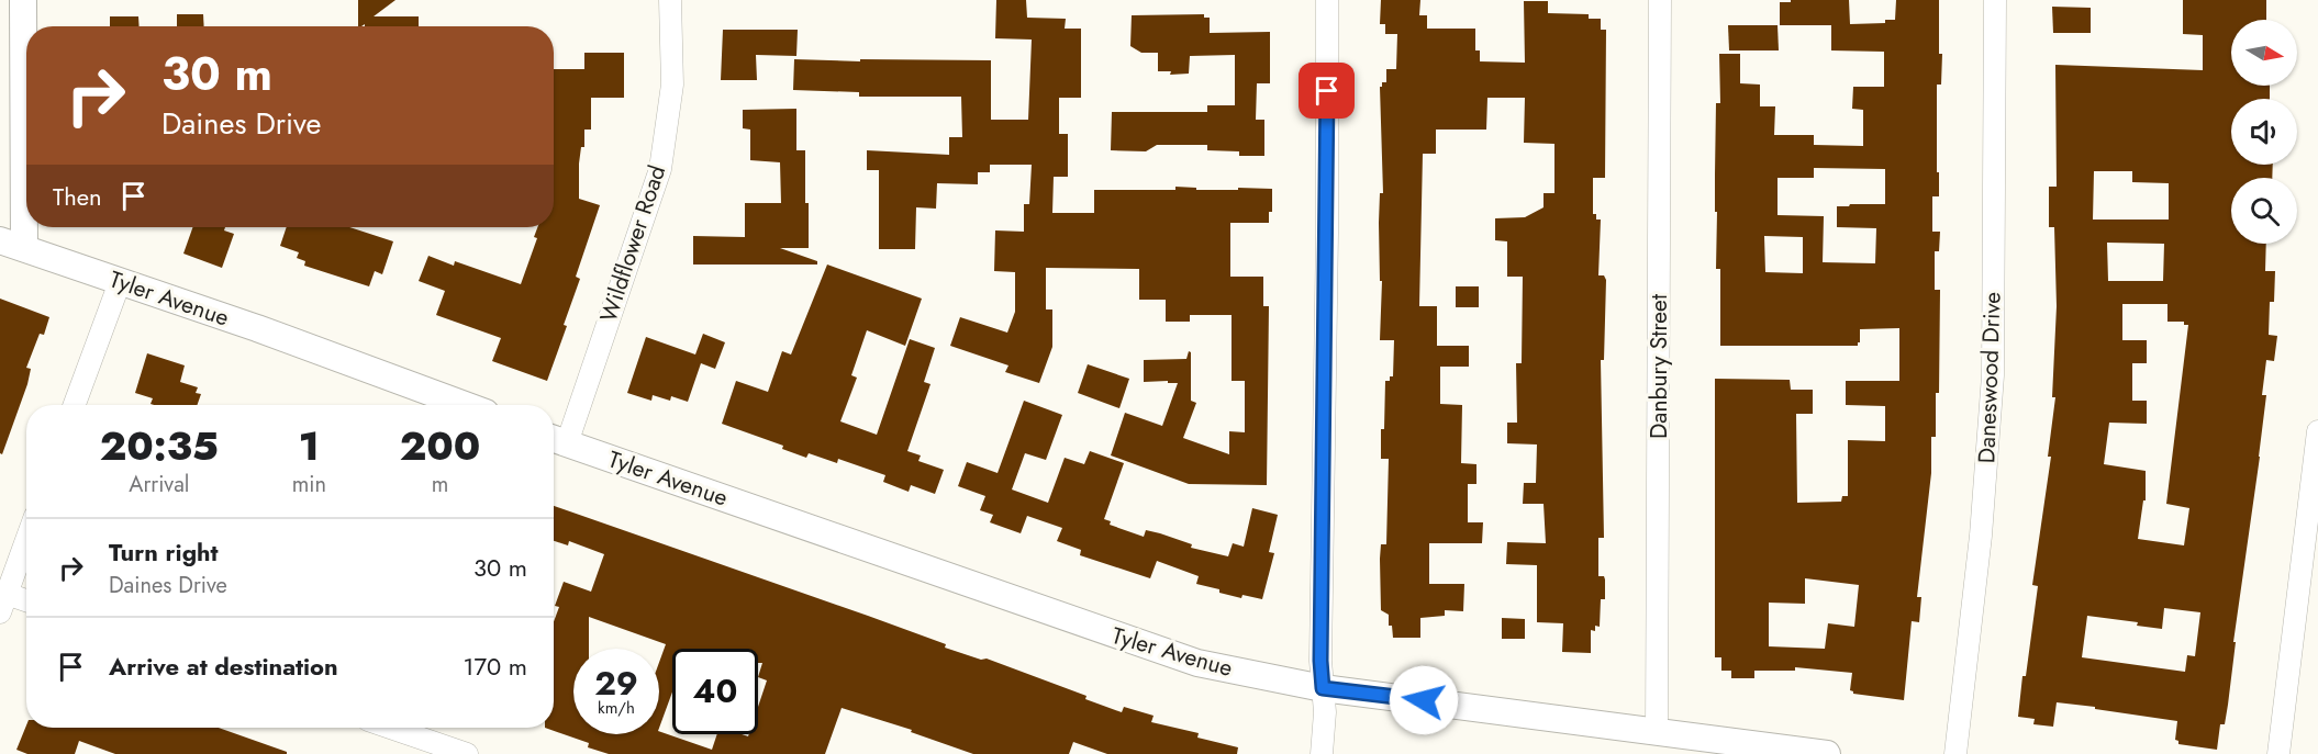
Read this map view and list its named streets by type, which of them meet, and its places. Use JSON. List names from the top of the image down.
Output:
{
  "streets": {
    "street": [
      "Wildflower Road",
      "Tyler Avenue",
      "Danbury Street",
      "Daneswood Drive"
    ]
  },
  "crossings": [
    ["Wildflower Road", "Tyler Avenue"],
    ["Tyler Avenue", "Danbury Street"]
  ],
  "north": "right",
  "page": {
    "turn": ["30 m", "Daines Drive"],
    "then": "Then",
    "eta": [
      "20:35",
      "Arrival",
      "1",
      "min",
      "200",
      "m"
    ],
    "list": [
      {
        "name": "Turn right",
        "note": "Daines Drive",
        "value": "30 m"
      },
      {
        "name": "Arrive at destination",
        "value": "170 m"
      }
    ],
    "speed": "29 km/h",
    "limit": "40"
  }
}
